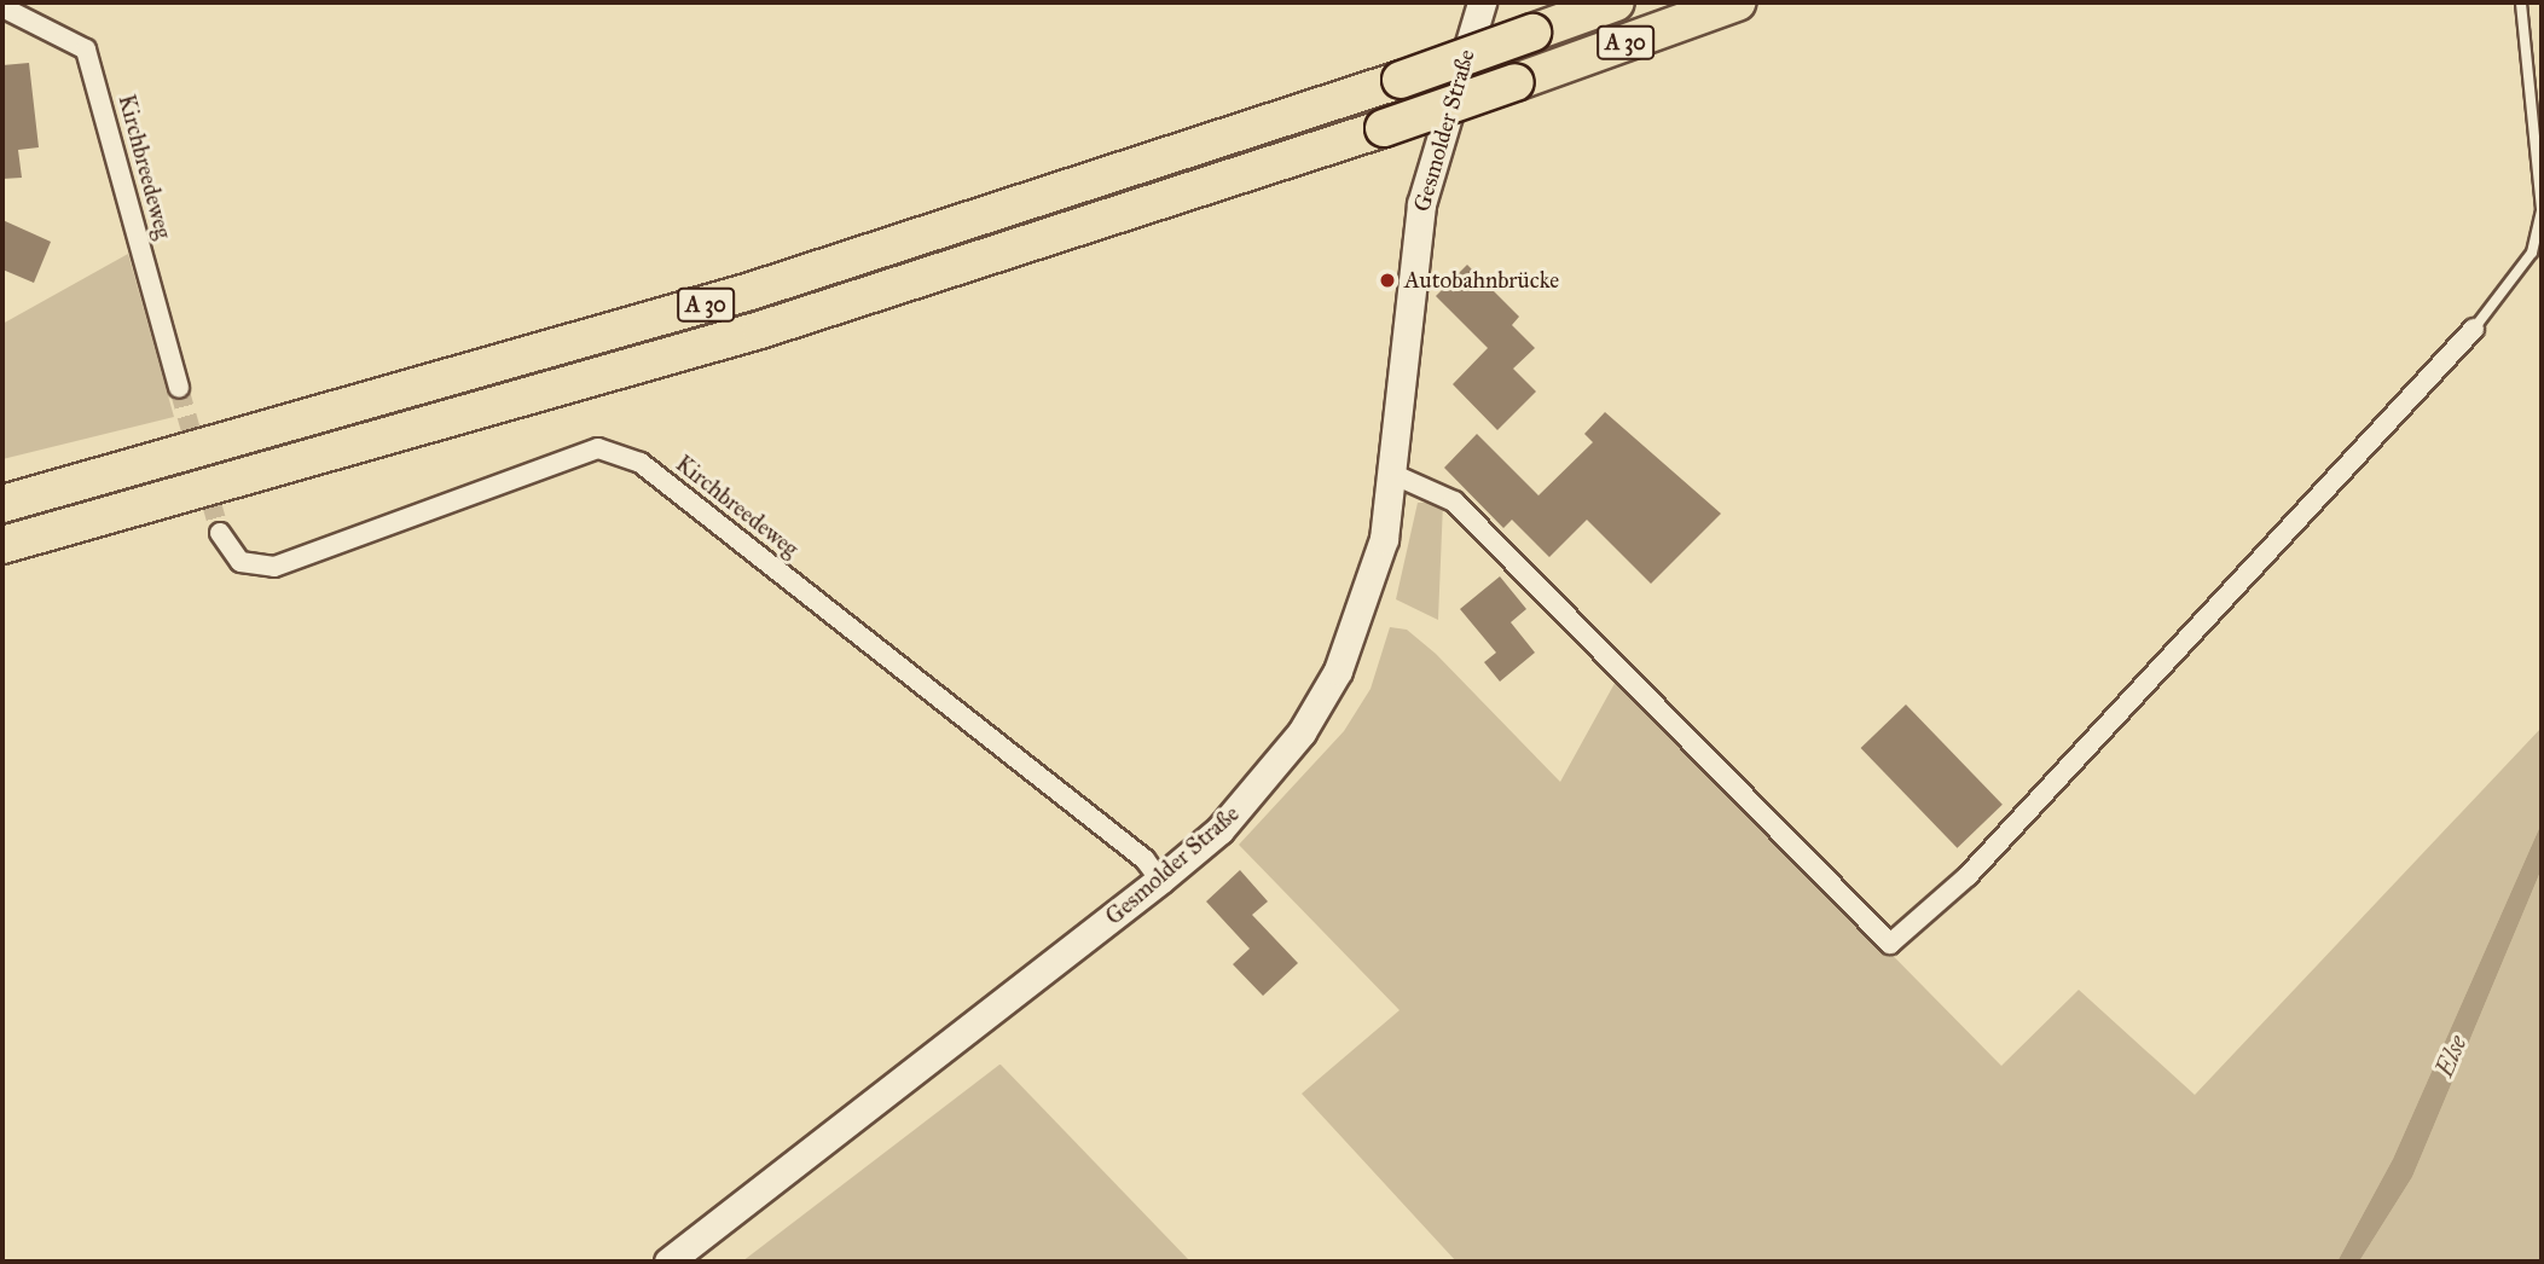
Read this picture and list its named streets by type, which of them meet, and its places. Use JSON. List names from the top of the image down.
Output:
{
  "streets": {
    "highway": ["A 30"],
    "street": ["Gesmolder Straße", "Kirchbreedeweg"]
  },
  "crossings": [
    ["Gesmolder Straße", "Kirchbreedeweg"]
  ],
  "water": ["Else"],
  "places": ["Autobahnbrücke"]
}
